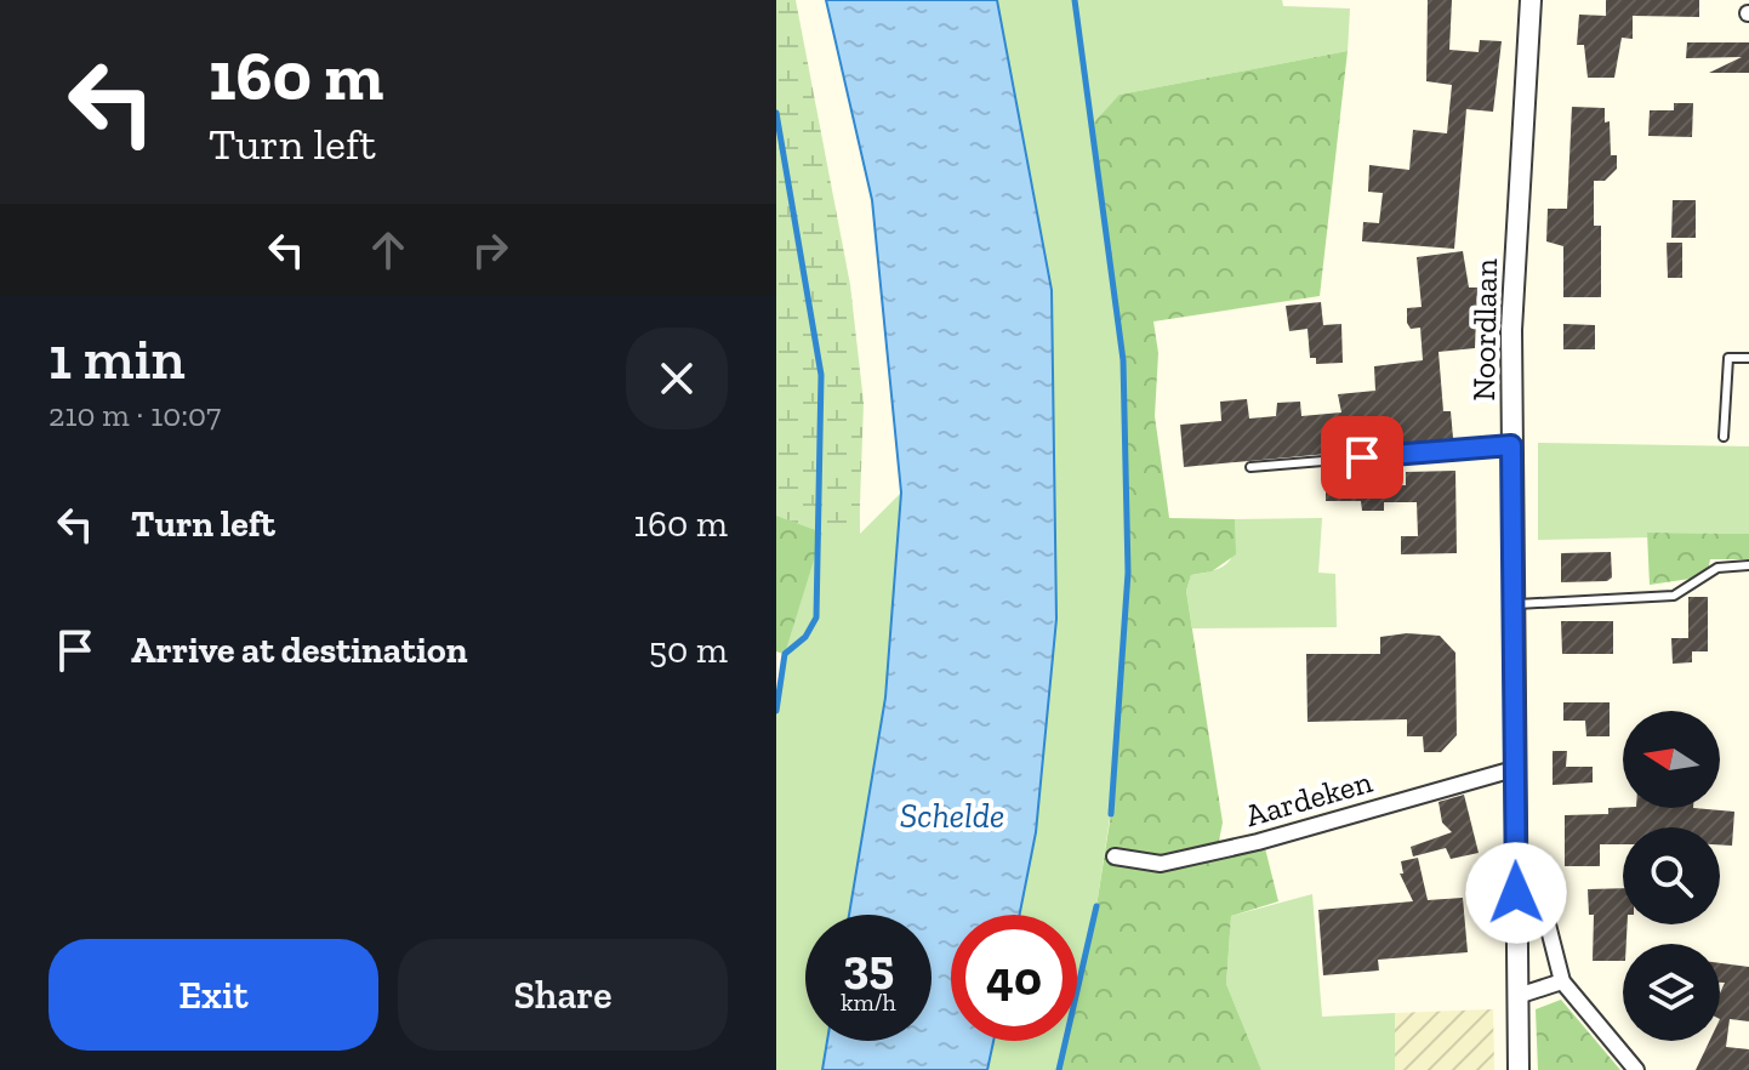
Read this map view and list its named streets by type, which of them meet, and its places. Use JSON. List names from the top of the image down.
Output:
{
  "streets": {
    "street": ["Noordlaan", "Aardeken"]
  },
  "crossings": [
    ["Noordlaan", "Aardeken"]
  ],
  "water": ["Schelde"],
  "north": "left",
  "page": {
    "turn": ["160 m", "Turn left"],
    "heading": ["1 min", "210 m · 10:07"],
    "list": [
      {
        "name": "Turn left",
        "value": "160 m"
      },
      {
        "name": "Arrive at destination",
        "value": "50 m"
      }
    ],
    "speed": "35 km/h",
    "limit": "40",
    "buttons": ["Exit", "Share"]
  }
}
